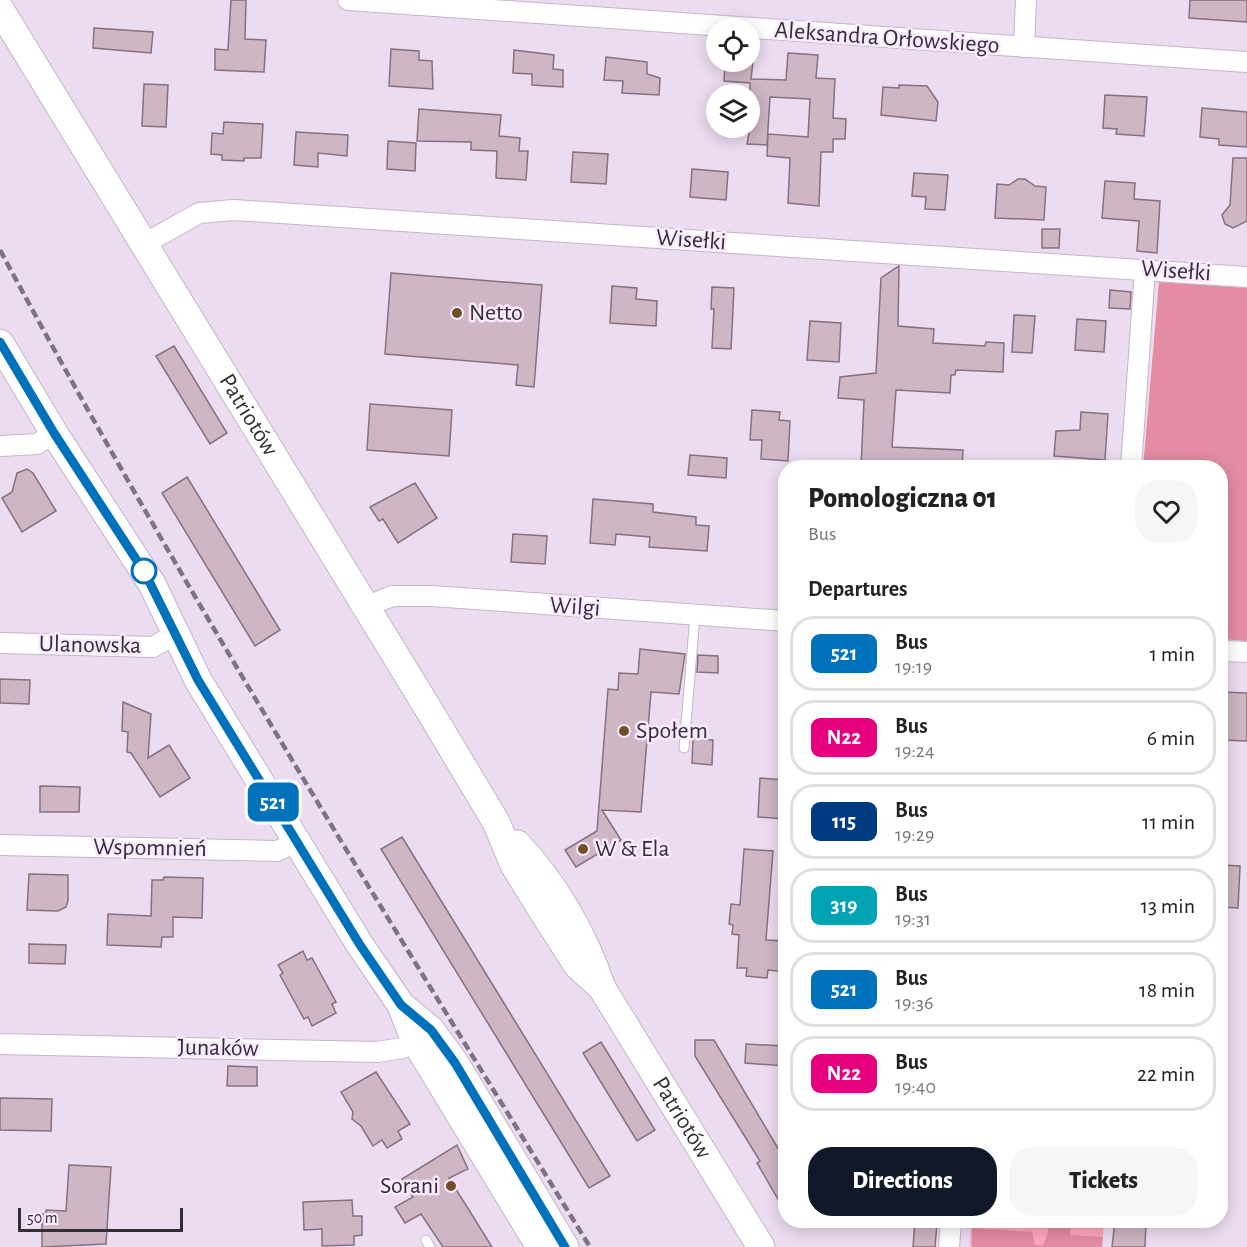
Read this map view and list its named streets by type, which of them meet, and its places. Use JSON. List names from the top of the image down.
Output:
{
  "streets": {
    "main road": ["Patriotów"],
    "street": [
      "Aleksandra Orłowskiego",
      "Wisełki",
      "Wilgi",
      "Ulanowska",
      "Wspomnień",
      "Junaków"
    ]
  },
  "crossings": [
    ["Wisełki", "Patriotów"],
    ["Patriotów", "Wilgi"]
  ],
  "places": [
    "Netto",
    "Społem",
    "W & Ela",
    "Sorani"
  ],
  "lines": ["bus line 521"],
  "scale_bar": "50 m",
  "page": {
    "on_map": "521",
    "heading": [
      ["Pomologiczna 01", "Bus"],
      "Departures"
    ],
    "list": [
      {
        "mark": "521",
        "name": "Bus",
        "note": "19:19",
        "value": "1 min"
      },
      {
        "mark": "N22",
        "name": "Bus",
        "note": "19:24",
        "value": "6 min"
      },
      {
        "mark": "115",
        "name": "Bus",
        "note": "19:29",
        "value": "11 min"
      },
      {
        "mark": "319",
        "name": "Bus",
        "note": "19:31",
        "value": "13 min"
      },
      {
        "mark": "521",
        "name": "Bus",
        "note": "19:36",
        "value": "18 min"
      },
      {
        "mark": "N22",
        "name": "Bus",
        "note": "19:40",
        "value": "22 min"
      }
    ],
    "buttons": ["Directions", "Tickets"],
    "scale": "50 m"
  }
}
